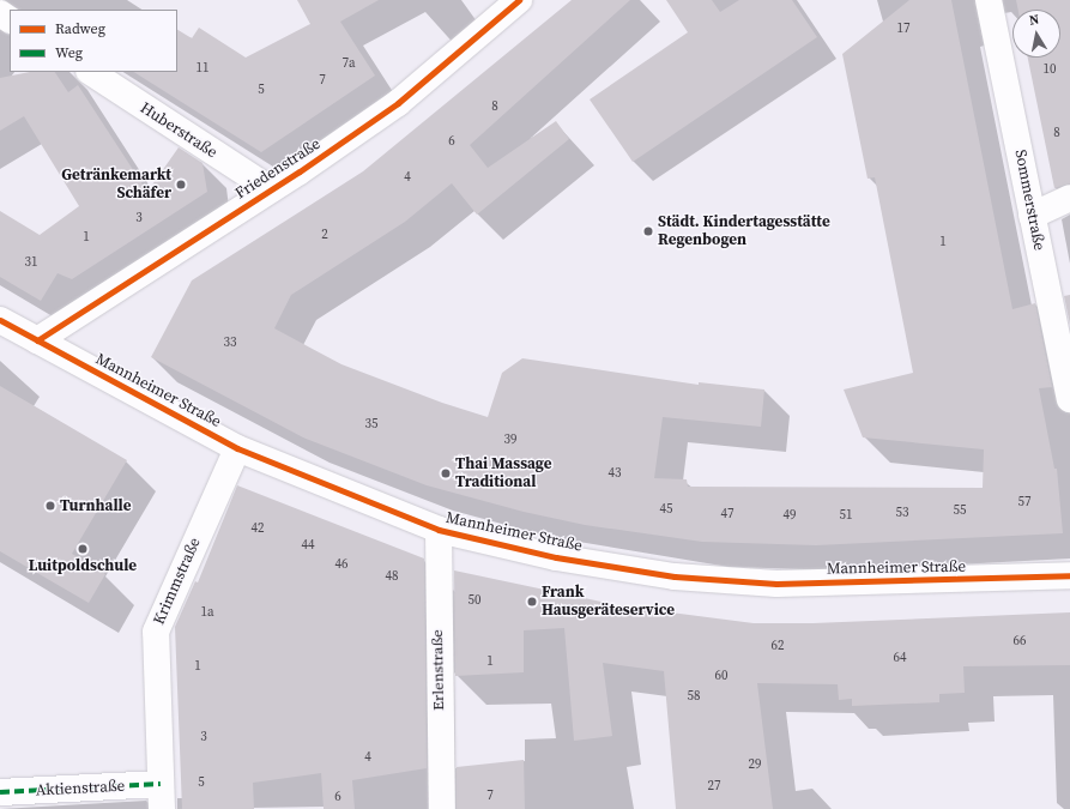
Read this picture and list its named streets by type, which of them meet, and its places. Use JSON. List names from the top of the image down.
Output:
{
  "streets": {
    "street": [
      "Huberstraße",
      "Friedenstraße",
      "Sommerstraße",
      "Mannheimer Straße",
      "Krimmstraße",
      "Erlenstraße",
      "Aktienstraße"
    ]
  },
  "crossings": [
    ["Huberstraße", "Friedenstraße"],
    ["Friedenstraße", "Mannheimer Straße"],
    ["Mannheimer Straße", "Krimmstraße"],
    ["Mannheimer Straße", "Erlenstraße"],
    ["Krimmstraße", "Aktienstraße"]
  ],
  "places": [
    "Getränkemarkt Schäfer",
    "Städt. Kindertagesstätte Regenbogen",
    "Thai Massage Traditional",
    "Turnhalle",
    "Luitpoldschule",
    "Frank Hausgeräteservice"
  ],
  "house_numbers": [
    "17",
    "7a",
    "11",
    "10",
    "7",
    "5",
    "8",
    "8",
    "6",
    "4",
    "3",
    "2",
    "1",
    "1",
    "31",
    "33",
    "35",
    "39",
    "43",
    "57",
    "45",
    "55",
    "53",
    "47",
    "49",
    "51",
    "42",
    "44",
    "46",
    "48",
    "50",
    "1a",
    "66",
    "62",
    "64",
    "1",
    "1",
    "60",
    "58",
    "3",
    "4",
    "29",
    "5",
    "27",
    "7",
    "6"
  ],
  "legend": ["Radweg", "Weg"],
  "north": "top"
}
